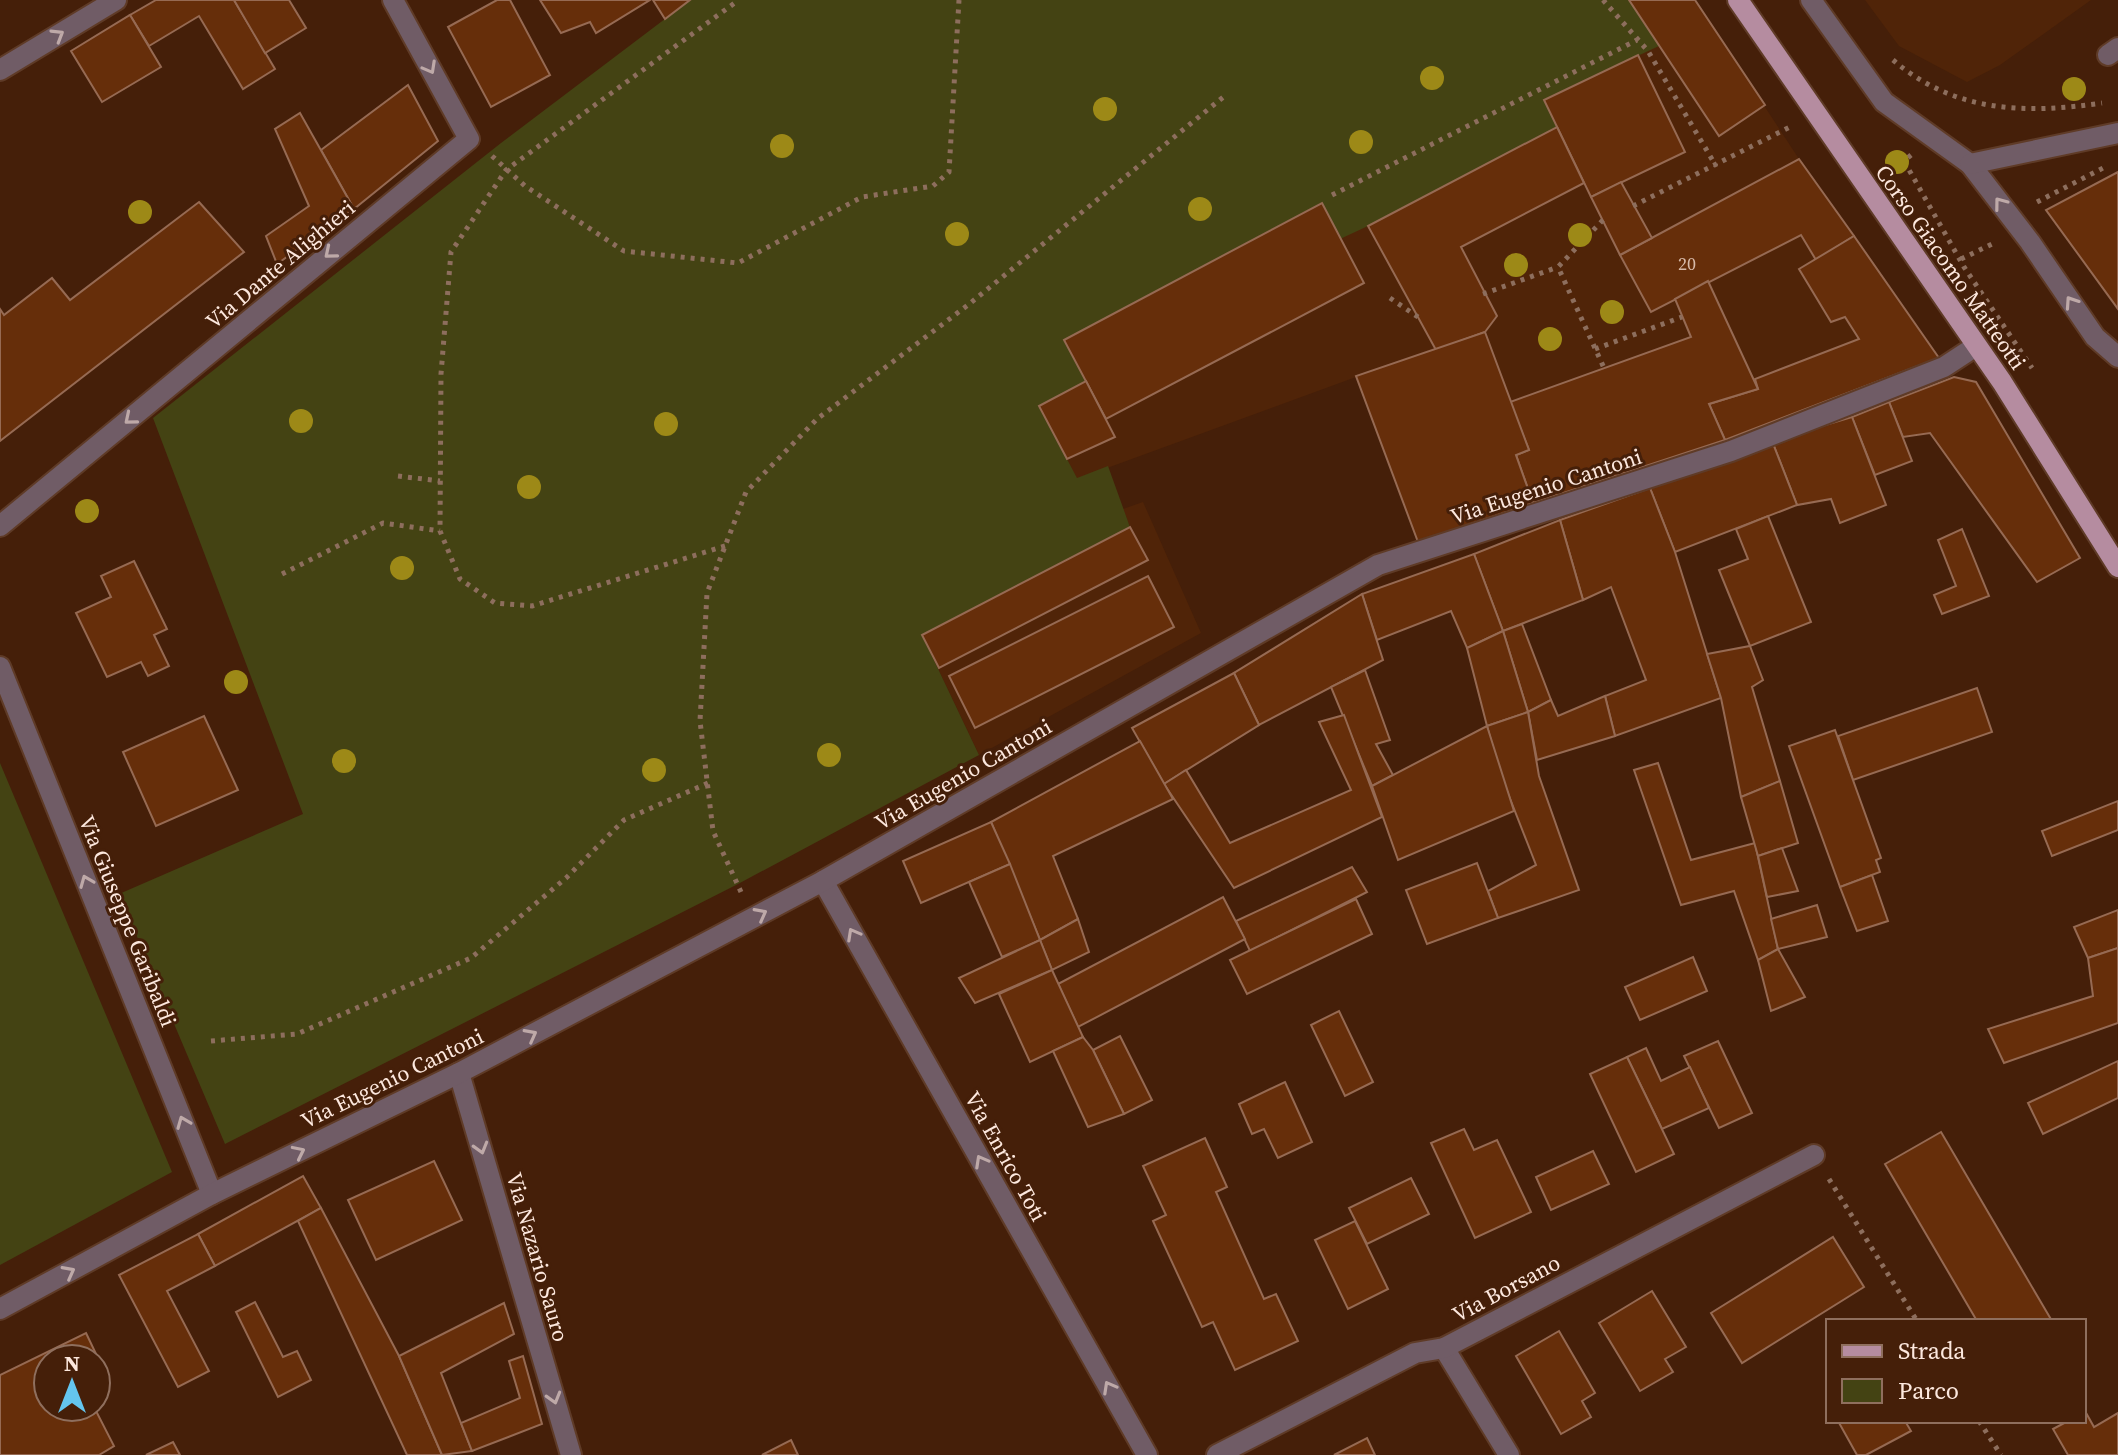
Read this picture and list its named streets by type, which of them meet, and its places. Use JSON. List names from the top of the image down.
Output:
{
  "streets": {
    "main road": ["Corso Giacomo Matteotti"],
    "street": [
      "Via Dante Alighieri",
      "Via Eugenio Cantoni",
      "Via Giuseppe Garibaldi",
      "Via Enrico Toti",
      "Via Nazario Sauro",
      "Via Borsano"
    ]
  },
  "crossings": [
    ["Corso Giacomo Matteotti", "Via Eugenio Cantoni"],
    ["Via Eugenio Cantoni", "Via Giuseppe Garibaldi"],
    ["Via Eugenio Cantoni", "Via Enrico Toti"],
    ["Via Eugenio Cantoni", "Via Nazario Sauro"]
  ],
  "one_way": [
    "Via Dante Alighieri",
    "Via Eugenio Cantoni",
    "Via Giuseppe Garibaldi",
    "Via Enrico Toti",
    "Via Nazario Sauro"
  ],
  "house_numbers": ["20"],
  "legend": ["Strada", "Parco"],
  "north": "top"
}
